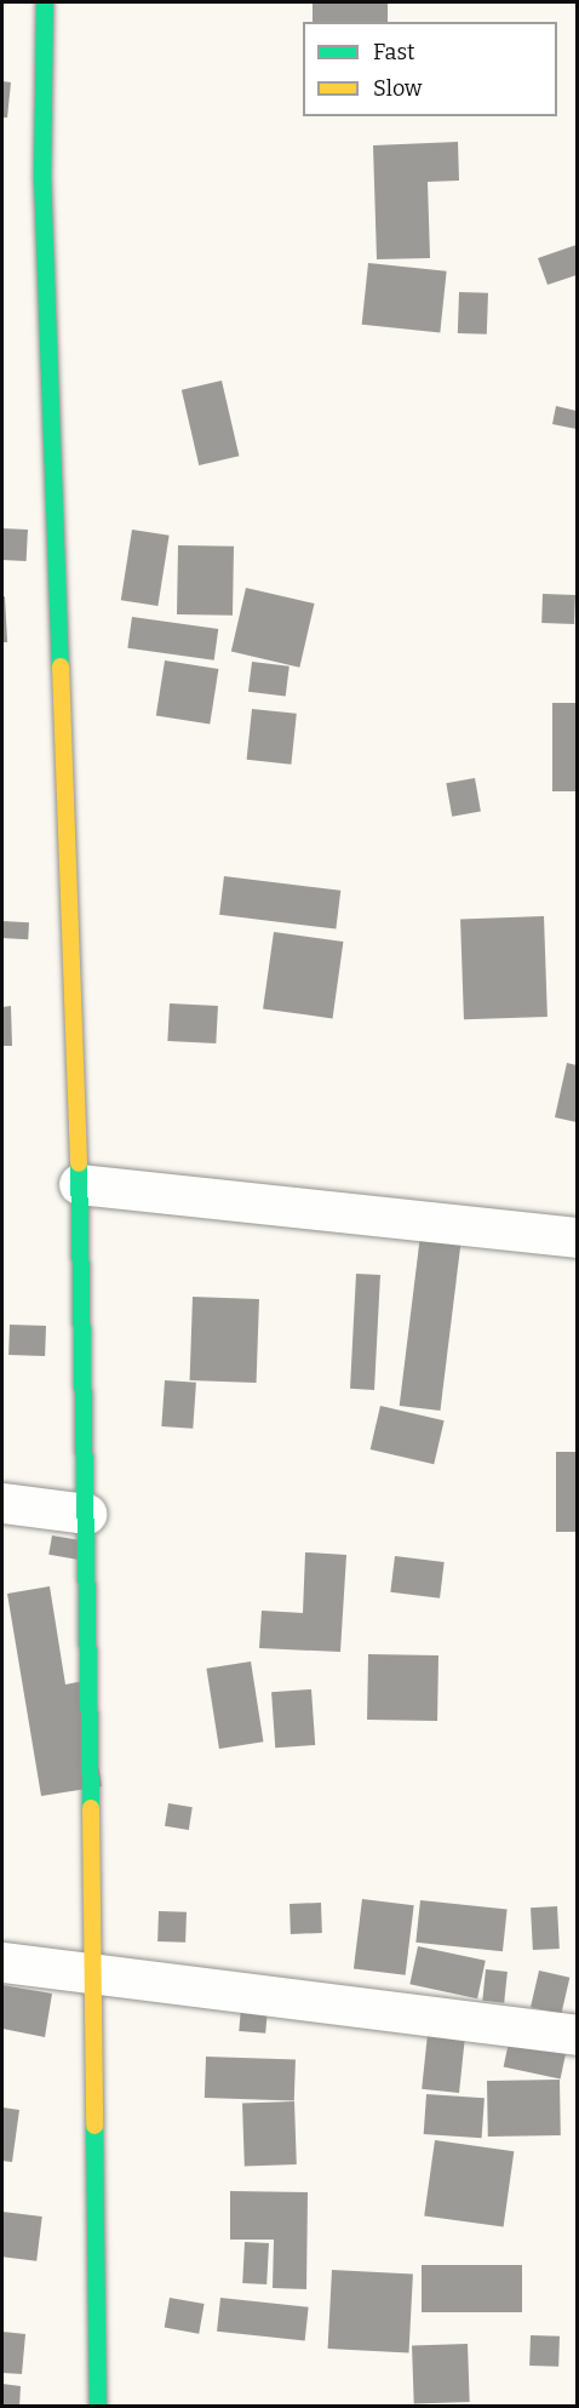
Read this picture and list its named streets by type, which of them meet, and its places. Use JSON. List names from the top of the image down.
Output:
{
  "legend": ["Fast", "Slow"]
}
